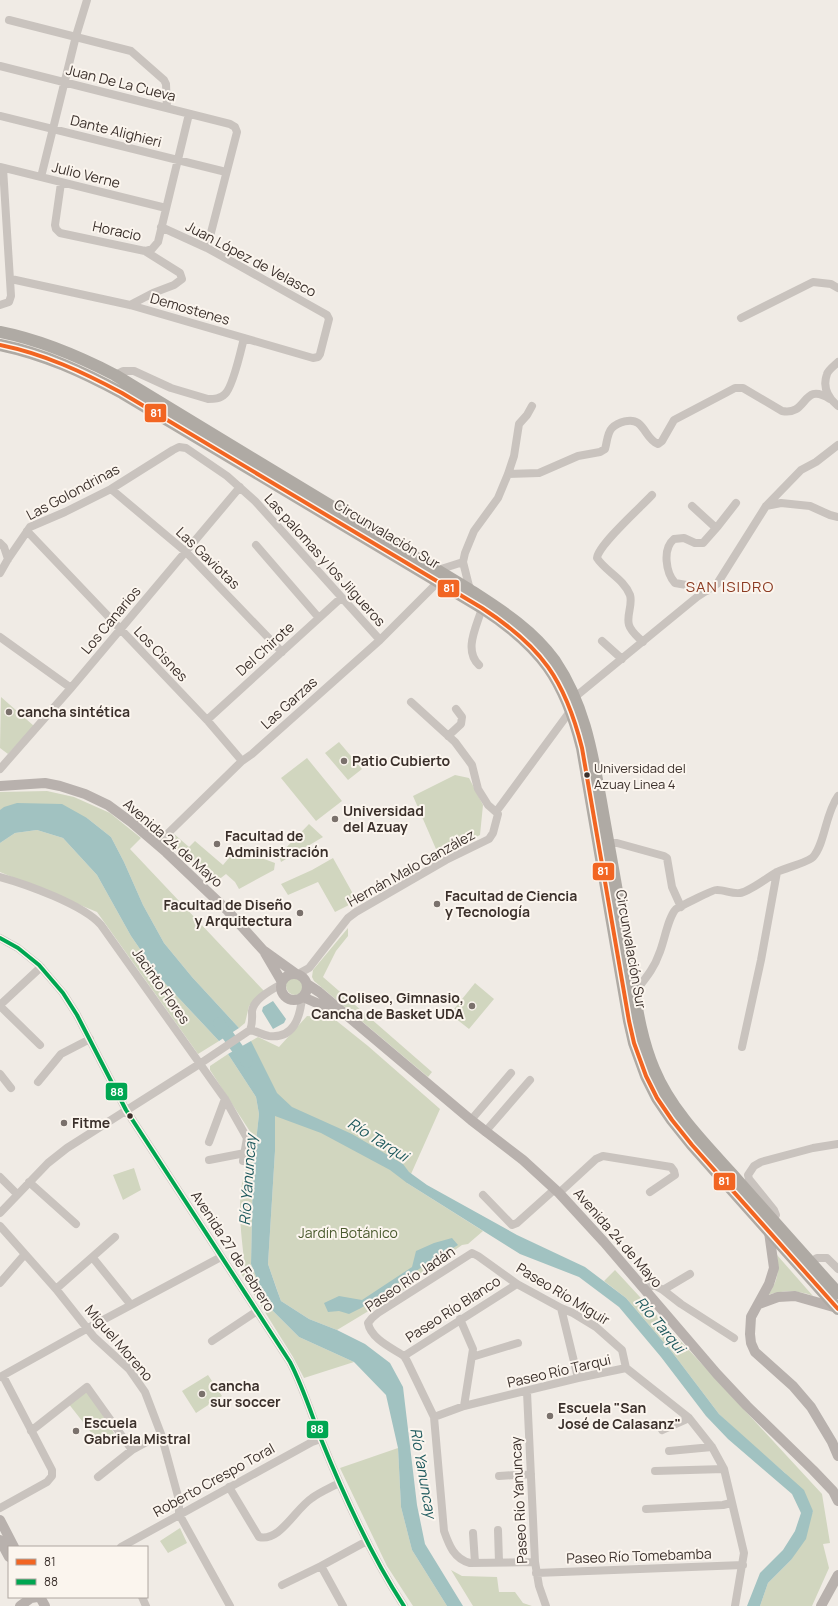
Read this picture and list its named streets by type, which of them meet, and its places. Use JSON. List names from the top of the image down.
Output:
{
  "streets": {
    "highway": ["Circunvalación Sur"],
    "main road": ["Avenida 24 de Mayo"],
    "street": [
      "Juan De La Cueva",
      "Dante Alighieri",
      "Julio Verne",
      "Horacio",
      "Juan López de Velasco",
      "Demostenes",
      "Las Golondrinas",
      "Las Gaviotas",
      "Las palomas y los Jilgueros",
      "Los Canarios",
      "Del Chirote",
      "Los Cisnes",
      "Las Garzas",
      "Hernán Malo Ganzález",
      "Jacinto Flores",
      "Avenida 27 de Febrero",
      "Paseo Río Jadán",
      "Paseo Río Miguir",
      "Paseo Río Blanco",
      "Miguel Moreno",
      "Paseo Río Tarqui",
      "Roberto Crespo Toral",
      "Paseo Río Yanuncay",
      "Paseo Río Tomebamba"
    ]
  },
  "crossings": [
    ["Juan De La Cueva", "Dante Alighieri"],
    ["Juan De La Cueva", "Horacio"],
    ["Dante Alighieri", "Horacio"],
    ["Julio Verne", "Horacio"],
    ["Horacio", "Juan López de Velasco"],
    ["Juan López de Velasco", "Demostenes"],
    ["Las Golondrinas", "Las Gaviotas"],
    ["Las Golondrinas", "Las palomas y los Jilgueros"],
    ["Las Golondrinas", "Los Cisnes"],
    ["Circunvalación Sur", "Las Garzas"],
    ["Las Gaviotas", "Los Canarios"],
    ["Las Gaviotas", "Del Chirote"],
    ["Las palomas y los Jilgueros", "Los Canarios"],
    ["Las palomas y los Jilgueros", "Del Chirote"],
    ["Las palomas y los Jilgueros", "Las Garzas"],
    ["Los Canarios", "Los Cisnes"],
    ["Del Chirote", "Los Cisnes"],
    ["Los Cisnes", "Las Garzas"],
    ["Las Garzas", "Avenida 24 de Mayo"],
    ["Avenida 24 de Mayo", "Hernán Malo Ganzález"],
    ["Avenida 27 de Febrero", "Roberto Crespo Toral"],
    ["Paseo Río Jadán", "Paseo Río Miguir"],
    ["Paseo Río Jadán", "Paseo Río Blanco"],
    ["Paseo Río Miguir", "Paseo Río Blanco"],
    ["Paseo Río Miguir", "Paseo Río Tarqui"],
    ["Miguel Moreno", "Roberto Crespo Toral"],
    ["Paseo Río Tarqui", "Paseo Río Yanuncay"],
    ["Paseo Río Tarqui", "Paseo Río Tomebamba"],
    ["Paseo Río Yanuncay", "Paseo Río Tomebamba"]
  ],
  "districts": ["SAN ISIDRO"],
  "water": ["Río Tarqui", "Río Yanuncay"],
  "parks": ["Jardín Botánico"],
  "places": [
    "cancha sintética",
    "Patio Cubierto",
    "Universidad del Azuay Linea 4",
    "Universidad del Azuay",
    "Facultad de Administración",
    "Facultad de Ciencia y Tecnología",
    "Facultad de Diseño y Arquitectura",
    "Coliseo, Gimnasio, Cancha de Basket UDA",
    "Fitme",
    "cancha sur soccer",
    "Escuela \"San José de Calasanz\"",
    "Escuela Gabriela Mistral"
  ],
  "lines": ["transit line 81", "transit line 88"],
  "legend": ["81", "88"]
}
